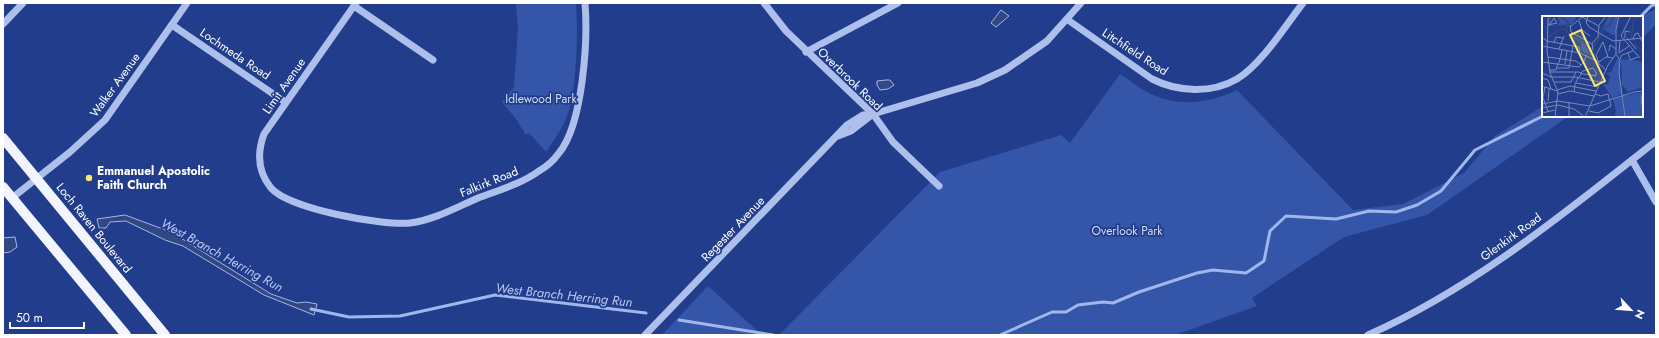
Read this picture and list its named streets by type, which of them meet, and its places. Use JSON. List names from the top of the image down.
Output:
{
  "streets": {
    "main road": ["Loch Raven Boulevard"],
    "street": [
      "Litchfield Road",
      "Lochmeda Road",
      "Overbrook Road",
      "Walker Avenue",
      "Limit Avenue",
      "Falkirk Road",
      "Regester Avenue",
      "Glenkirk Road"
    ]
  },
  "crossings": [
    ["Litchfield Road", "Regester Avenue"],
    ["Lochmeda Road", "Walker Avenue"],
    ["Lochmeda Road", "Limit Avenue"],
    ["Overbrook Road", "Regester Avenue"],
    ["Walker Avenue", "Loch Raven Boulevard"],
    ["Limit Avenue", "Falkirk Road"]
  ],
  "water": ["West Branch Herring Run"],
  "parks": ["Idlewood Park", "Overlook Park"],
  "places": ["Emmanuel Apostolic Faith Church"],
  "scale_bar": "50 m",
  "north": "bottom right"
}
